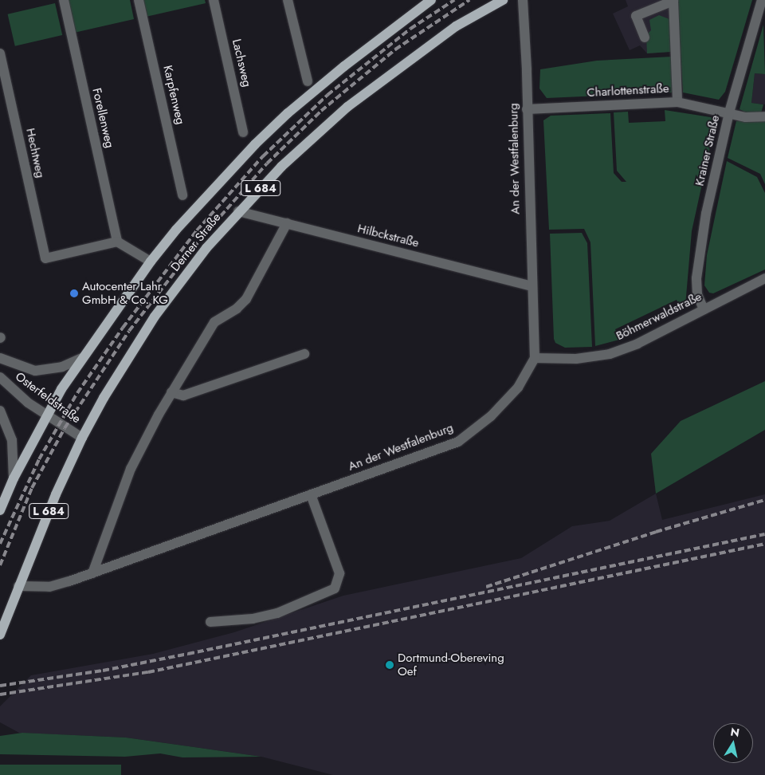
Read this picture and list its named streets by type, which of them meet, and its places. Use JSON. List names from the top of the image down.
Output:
{
  "streets": {
    "main road": ["L 684", "Derner Straße"],
    "street": [
      "Lachsweg",
      "Charlottenstraße",
      "Karpfenweg",
      "Forellenweg",
      "Krainer Straße",
      "Hechtweg",
      "An der Westfalenburg",
      "Hilbckstraße",
      "Böhmerwaldstraße",
      "Osterfeldstraße"
    ]
  },
  "crossings": [
    ["Charlottenstraße", "Krainer Straße"],
    ["Charlottenstraße", "An der Westfalenburg"],
    ["Forellenweg", "Hechtweg"],
    ["Krainer Straße", "Böhmerwaldstraße"],
    ["An der Westfalenburg", "Hilbckstraße"],
    ["An der Westfalenburg", "Derner Straße"],
    ["An der Westfalenburg", "Böhmerwaldstraße"],
    ["Hilbckstraße", "Derner Straße"],
    ["Derner Straße", "Osterfeldstraße"]
  ],
  "places": ["Autocenter Lahr GmbH & Co. KG", "Dortmund-Obereving Oef"],
  "north": "top"
}
